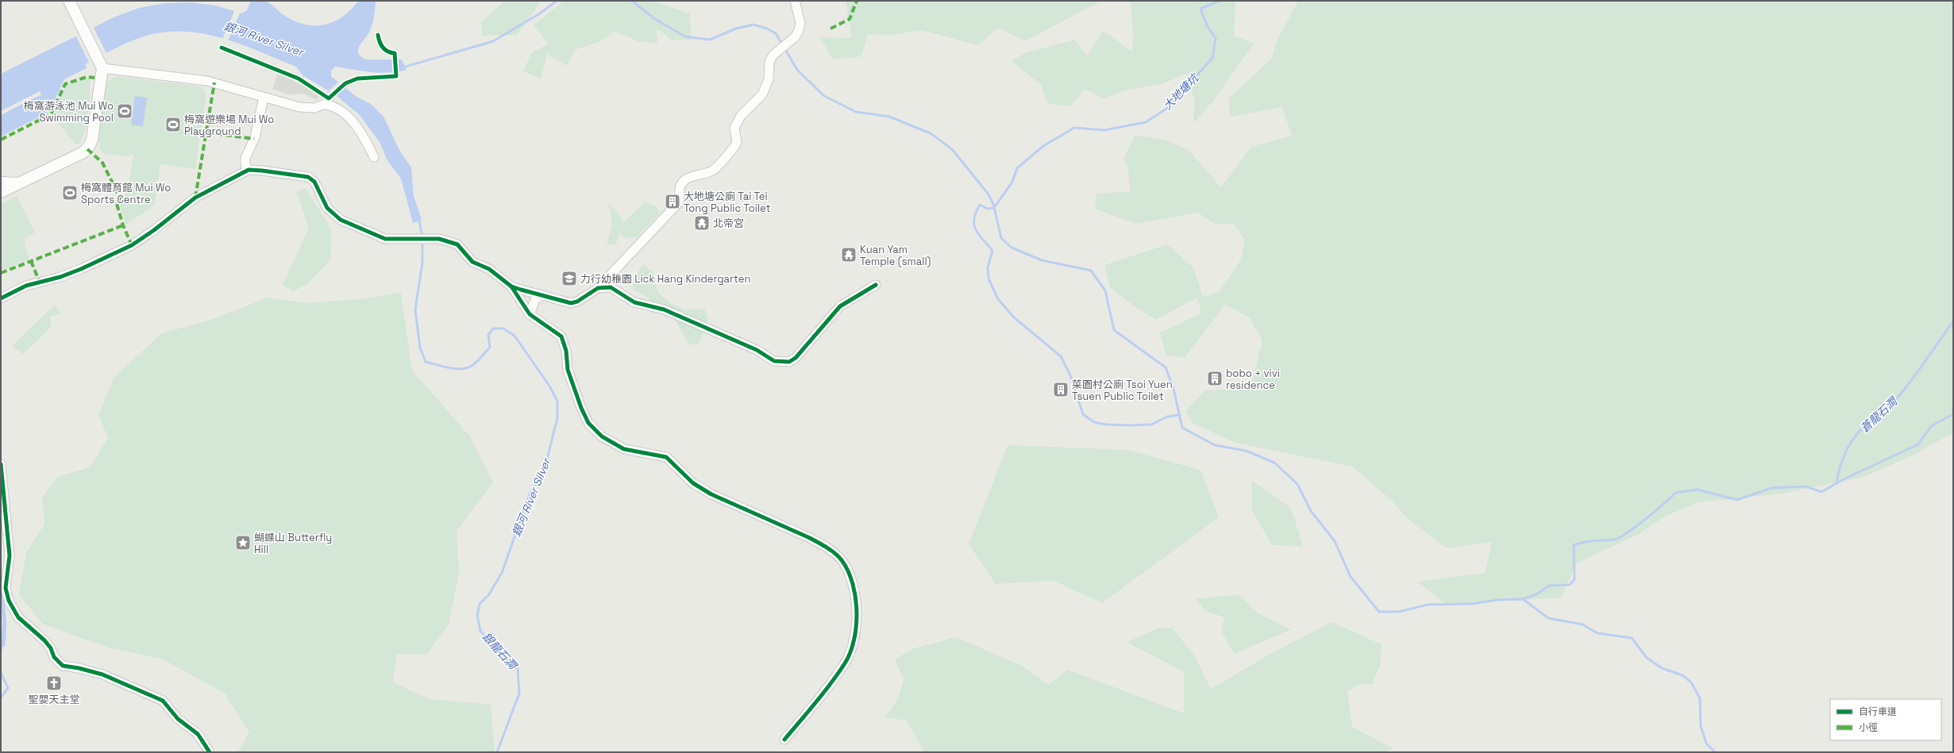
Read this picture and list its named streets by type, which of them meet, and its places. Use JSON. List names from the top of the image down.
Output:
{
  "water": [
    "銀河 River Silver",
    "大地塘坑",
    "蒼龍石澗",
    "銀龍石澗"
  ],
  "places": {
    "sports": ["梅窩游泳池 Mui Wo Swimming Pool", "梅窩遊樂場 Mui Wo Playground", "梅窩體育館 Mui Wo Sports Centre"],
    "building": ["大地塘公廁 Tai Tei Tong Public Toilet", "bobo + vivi residence", "菜園村公廁 Tsoi Yuen Tsuen Public Toilet"],
    "temple": ["北帝宮", "Kuan Yam Temple (small)"],
    "school or university": ["力行幼稚園 Lick Hang Kindergarten"],
    "place": ["蝴蝶山 Butterfly Hill"],
    "church": ["聖嬰天主堂"]
  },
  "legend": ["自行車道", "小徑"]
}
